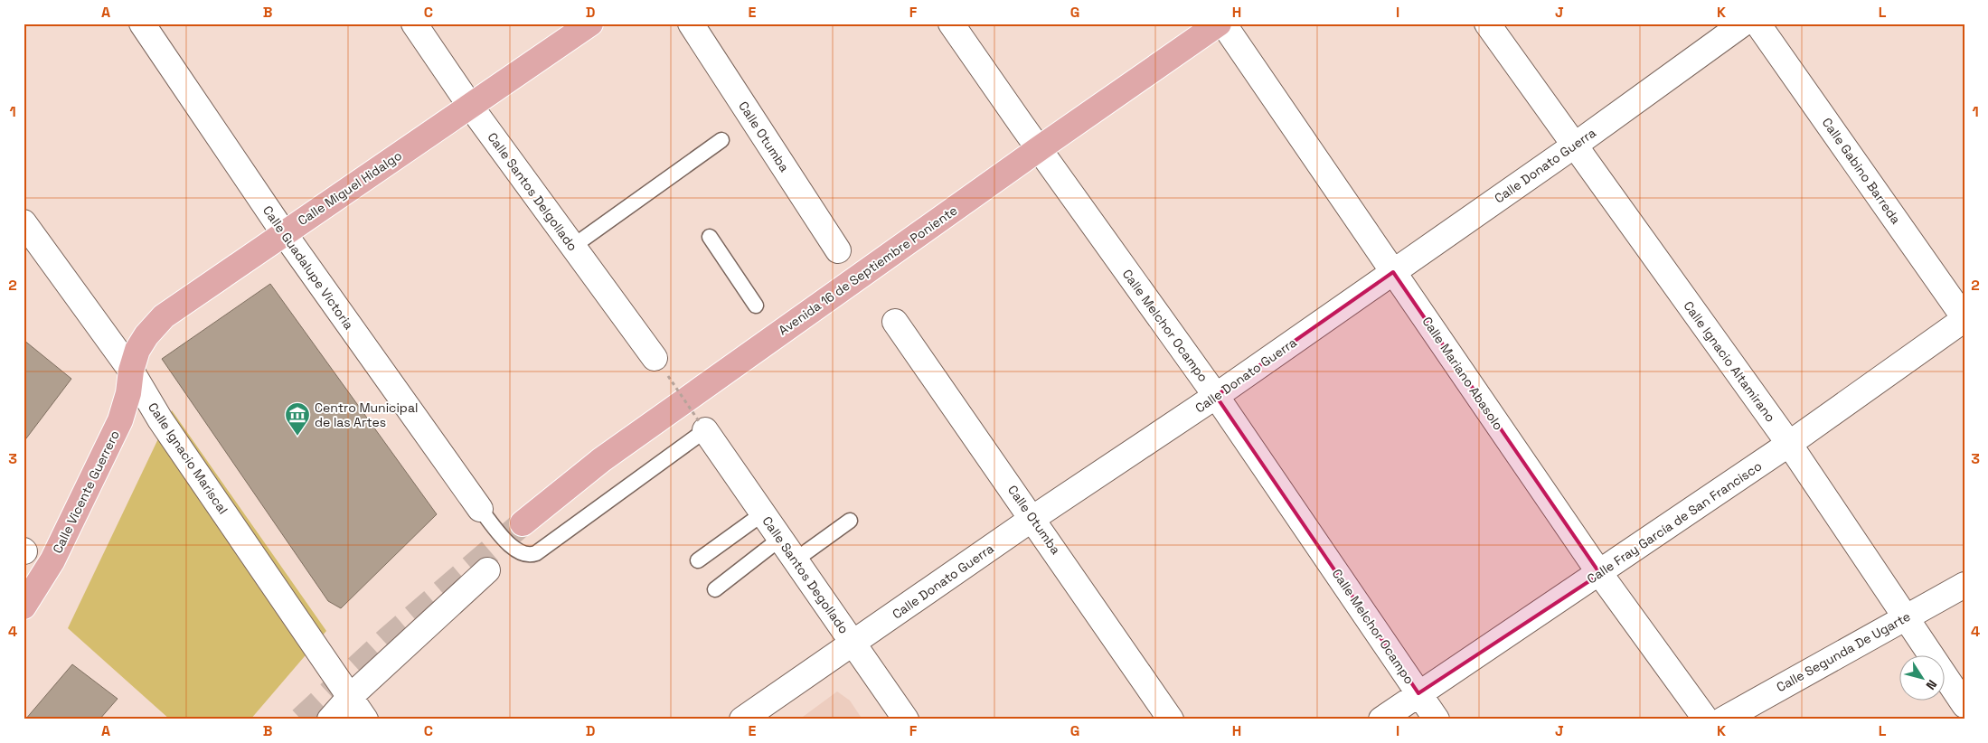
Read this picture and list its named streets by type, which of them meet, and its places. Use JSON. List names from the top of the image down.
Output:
{
  "streets": {
    "main road": ["Calle Miguel Hidalgo", "Avenida 16 de Septiembre Poniente", "Calle Vicente Guerrero"],
    "street": [
      "Calle Otumba",
      "Calle Donato Guerra",
      "Calle Gabino Barreda",
      "Calle Santos Delgollado",
      "Calle Guadalupe Victoria",
      "Calle Melchor Ocampo",
      "Calle Ignacio Altamirano",
      "Calle Mariano Abasolo",
      "Calle Ignacio Mariscal",
      "Calle Fray García de San Francisco",
      "Calle Santos Degollado",
      "Calle Segunda De Ugarte"
    ]
  },
  "crossings": [
    ["Calle Otumba", "Calle Donato Guerra"],
    ["Calle Donato Guerra", "Calle Melchor Ocampo"],
    ["Calle Donato Guerra", "Calle Ignacio Altamirano"],
    ["Calle Donato Guerra", "Calle Mariano Abasolo"],
    ["Calle Donato Guerra", "Calle Santos Degollado"],
    ["Calle Gabino Barreda", "Calle Fray García de San Francisco"],
    ["Calle Miguel Hidalgo", "Calle Santos Delgollado"],
    ["Calle Miguel Hidalgo", "Calle Guadalupe Victoria"],
    ["Calle Miguel Hidalgo", "Calle Ignacio Mariscal"],
    ["Calle Miguel Hidalgo", "Calle Vicente Guerrero"],
    ["Avenida 16 de Septiembre Poniente", "Calle Melchor Ocampo"],
    ["Calle Melchor Ocampo", "Calle Fray García de San Francisco"],
    ["Calle Ignacio Altamirano", "Calle Fray García de San Francisco"],
    ["Calle Ignacio Altamirano", "Calle Segunda De Ugarte"],
    ["Calle Mariano Abasolo", "Calle Fray García de San Francisco"],
    ["Calle Ignacio Mariscal", "Calle Vicente Guerrero"]
  ],
  "places": {
    "museum": ["Centro Municipal de las Artes"]
  },
  "north": "bottom right",
  "grid": {
    "columns": [
      "A",
      "B",
      "C",
      "D",
      "E",
      "F",
      "G",
      "H",
      "I",
      "J",
      "K",
      "L"
    ],
    "rows": [
      "1",
      "2",
      "3",
      "4"
    ]
  }
}
